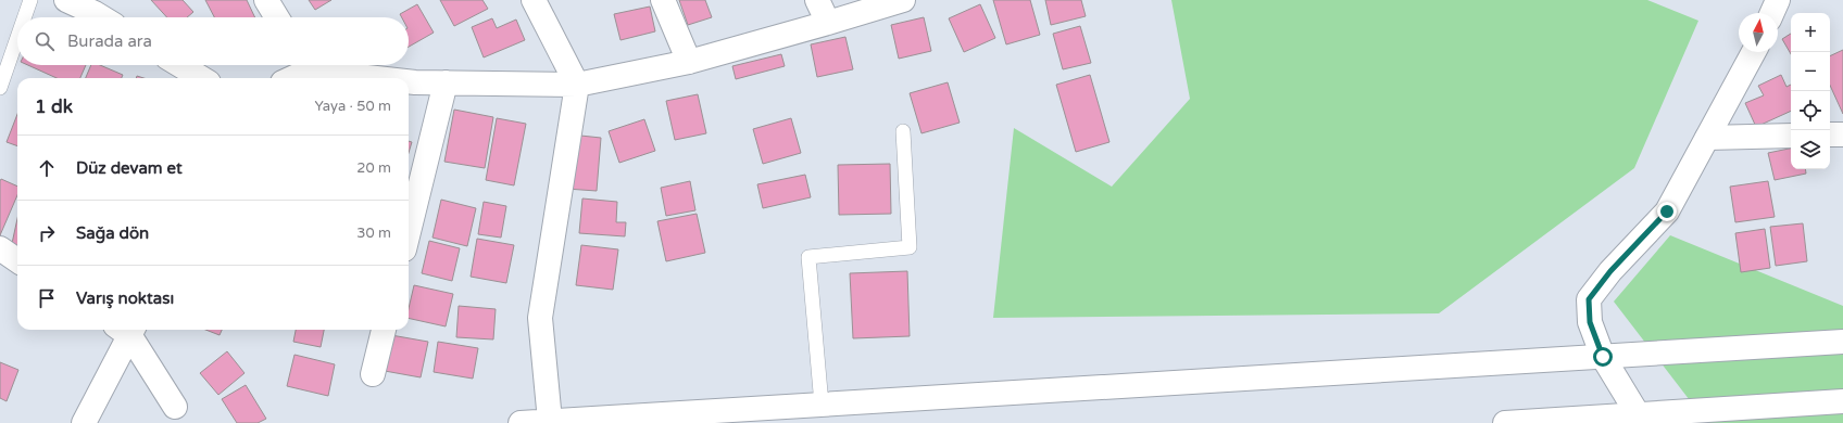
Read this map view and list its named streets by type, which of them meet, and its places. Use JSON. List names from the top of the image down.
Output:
{
  "north": "top",
  "page": {
    "map_buttons": ["+", "−"],
    "search": "Burada ara",
    "heading": ["1 dk", "Yaya · 50 m"],
    "list": [
      ["Düz devam et", "20 m"],
      ["Sağa dön", "30 m"],
      "Varış noktası"
    ]
  }
}
